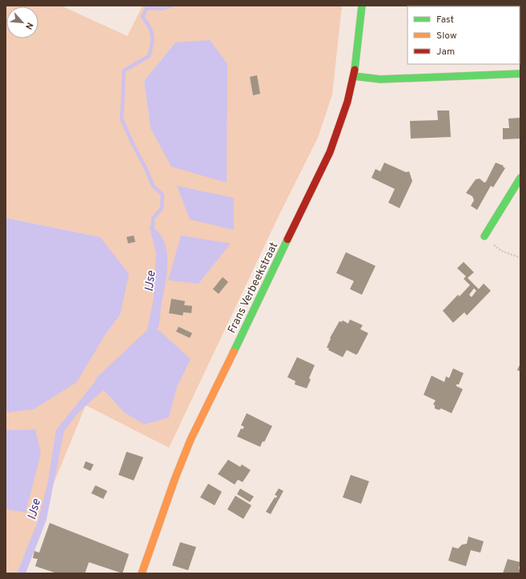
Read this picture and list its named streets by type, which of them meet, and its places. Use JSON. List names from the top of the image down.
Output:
{
  "streets": {
    "main road": ["Frans Verbeekstraat"]
  },
  "water": ["IJse"],
  "legend": ["Fast", "Slow", "Jam"],
  "north": "bottom right"
}
